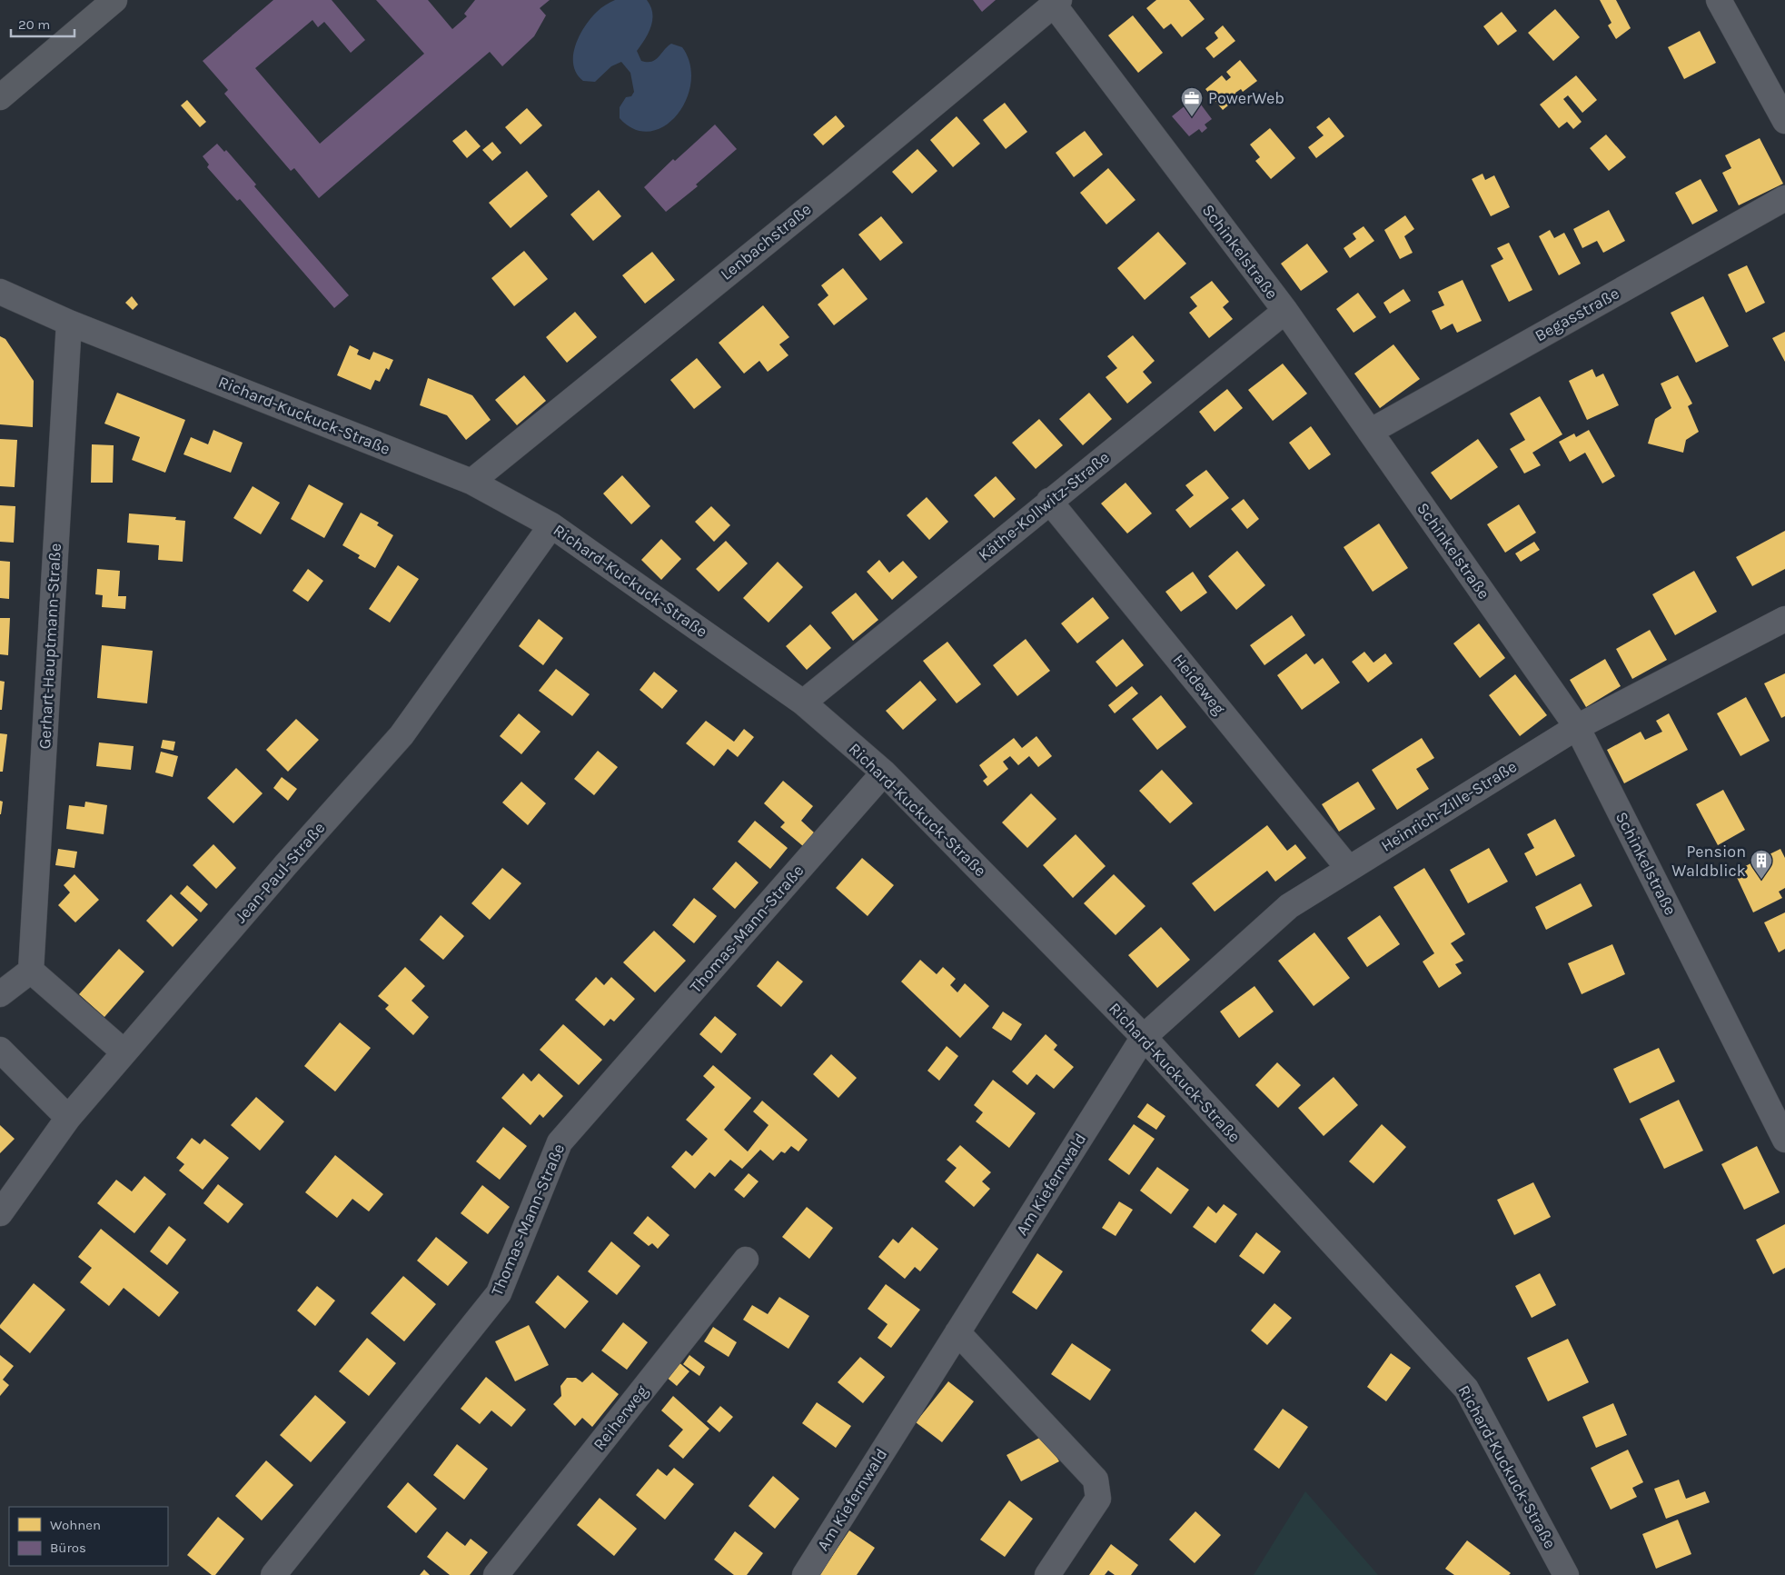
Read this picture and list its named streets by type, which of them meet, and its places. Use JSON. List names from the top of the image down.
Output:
{
  "streets": {
    "street": [
      "Lenbachstraße",
      "Schinkelstraße",
      "Begasstraße",
      "Richard-Kuckuck-Straße",
      "Käthe-Kollwitz-Straße",
      "Gerhart-Hauptmann-Straße",
      "Heideweg",
      "Heinrich-Zille-Straße",
      "Jean-Paul-Straße",
      "Thomas-Mann-Straße",
      "Am Kiefernwald",
      "Reiherweg"
    ]
  },
  "crossings": [
    ["Lenbachstraße", "Schinkelstraße"],
    ["Lenbachstraße", "Richard-Kuckuck-Straße"],
    ["Schinkelstraße", "Begasstraße"],
    ["Schinkelstraße", "Käthe-Kollwitz-Straße"],
    ["Schinkelstraße", "Heinrich-Zille-Straße"],
    ["Richard-Kuckuck-Straße", "Käthe-Kollwitz-Straße"],
    ["Richard-Kuckuck-Straße", "Gerhart-Hauptmann-Straße"],
    ["Richard-Kuckuck-Straße", "Heinrich-Zille-Straße"],
    ["Richard-Kuckuck-Straße", "Jean-Paul-Straße"],
    ["Richard-Kuckuck-Straße", "Thomas-Mann-Straße"],
    ["Richard-Kuckuck-Straße", "Am Kiefernwald"],
    ["Käthe-Kollwitz-Straße", "Heideweg"],
    ["Heideweg", "Heinrich-Zille-Straße"],
    ["Heinrich-Zille-Straße", "Am Kiefernwald"]
  ],
  "places": {
    "office": ["PowerWeb"],
    "building": ["Pension Waldblick"]
  },
  "legend": ["Wohnen", "Büros"],
  "scale_bar": "20 m"
}
